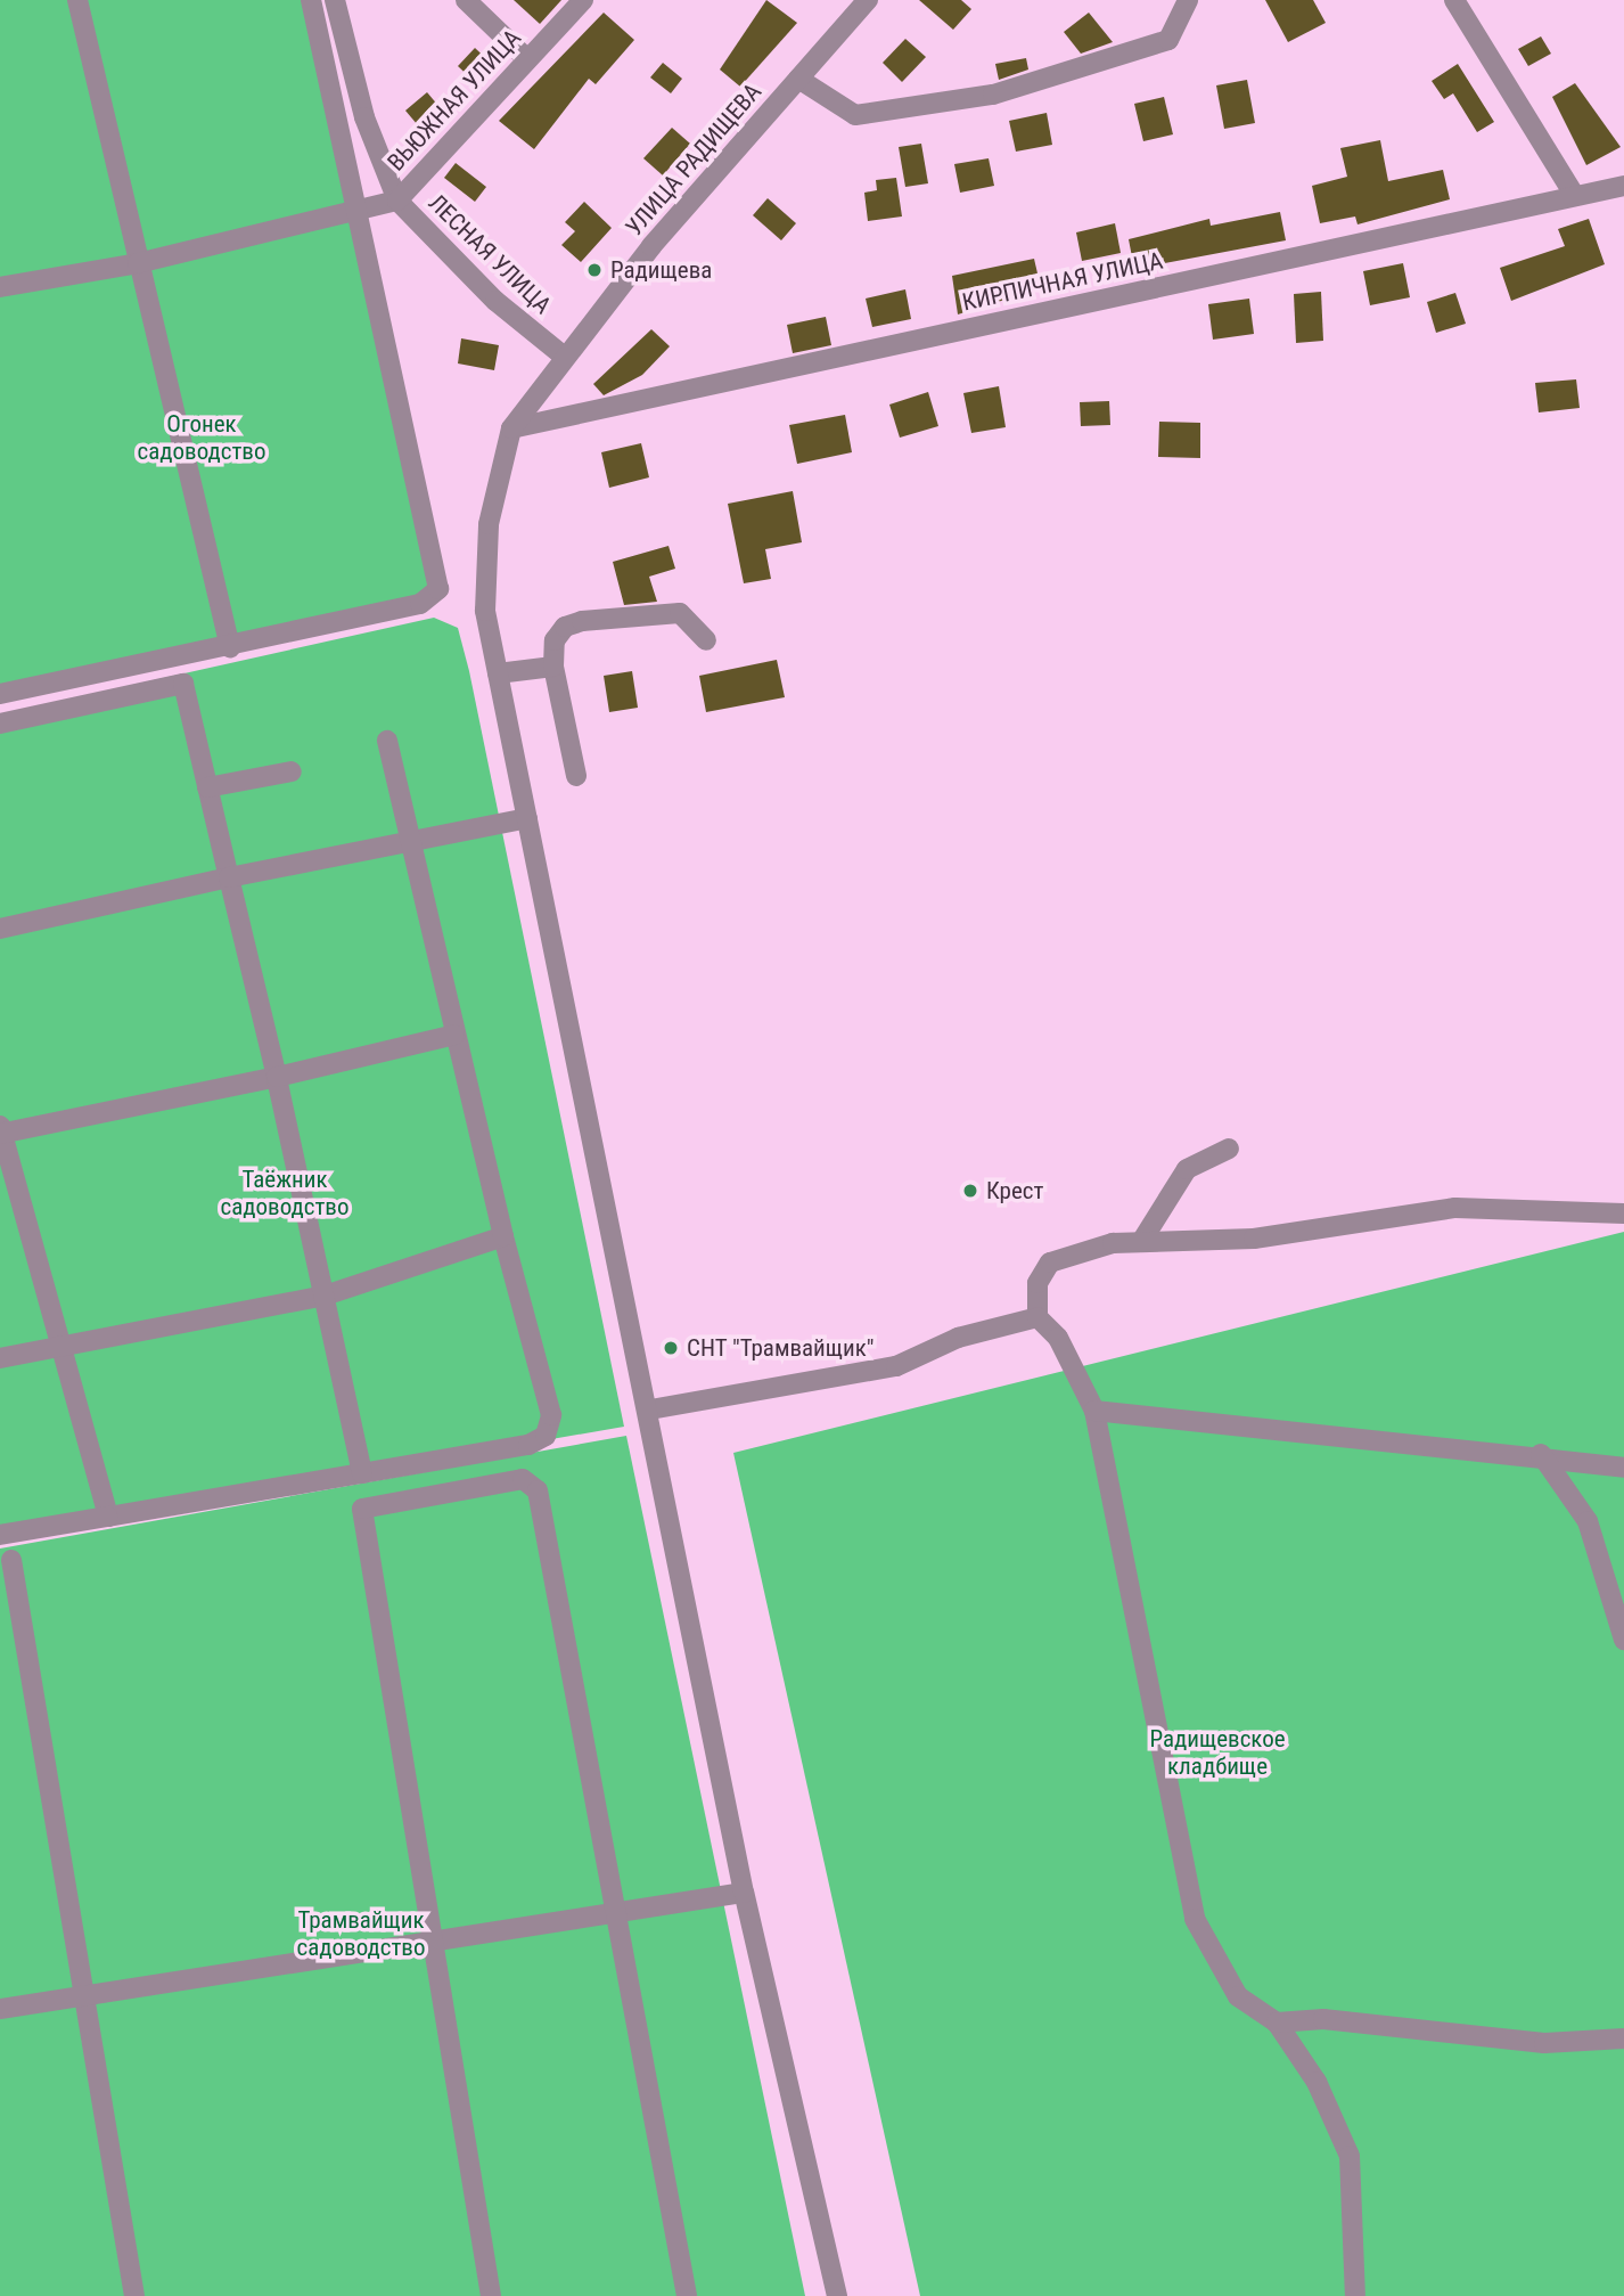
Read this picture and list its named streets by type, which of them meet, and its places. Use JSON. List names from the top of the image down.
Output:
{
  "streets": {
    "street": [
      "ВЬЮЖНАЯ УЛИЦА",
      "УЛИЦА РАДИЩЕВА",
      "ЛЕСНАЯ УЛИЦА",
      "КИРПИЧНАЯ УЛИЦА"
    ]
  },
  "crossings": [
    ["ВЬЮЖНАЯ УЛИЦА", "ЛЕСНАЯ УЛИЦА"],
    ["УЛИЦА РАДИЩЕВА", "ЛЕСНАЯ УЛИЦА"],
    ["УЛИЦА РАДИЩЕВА", "КИРПИЧНАЯ УЛИЦА"]
  ],
  "parks": [
    "Огонек садоводство",
    "Таёжник садоводство",
    "Радищевское кладбище",
    "Трамвайщик садоводство"
  ],
  "places": ["Радищева", "Крест", "СНТ \"Трамвайщик\""]
}
